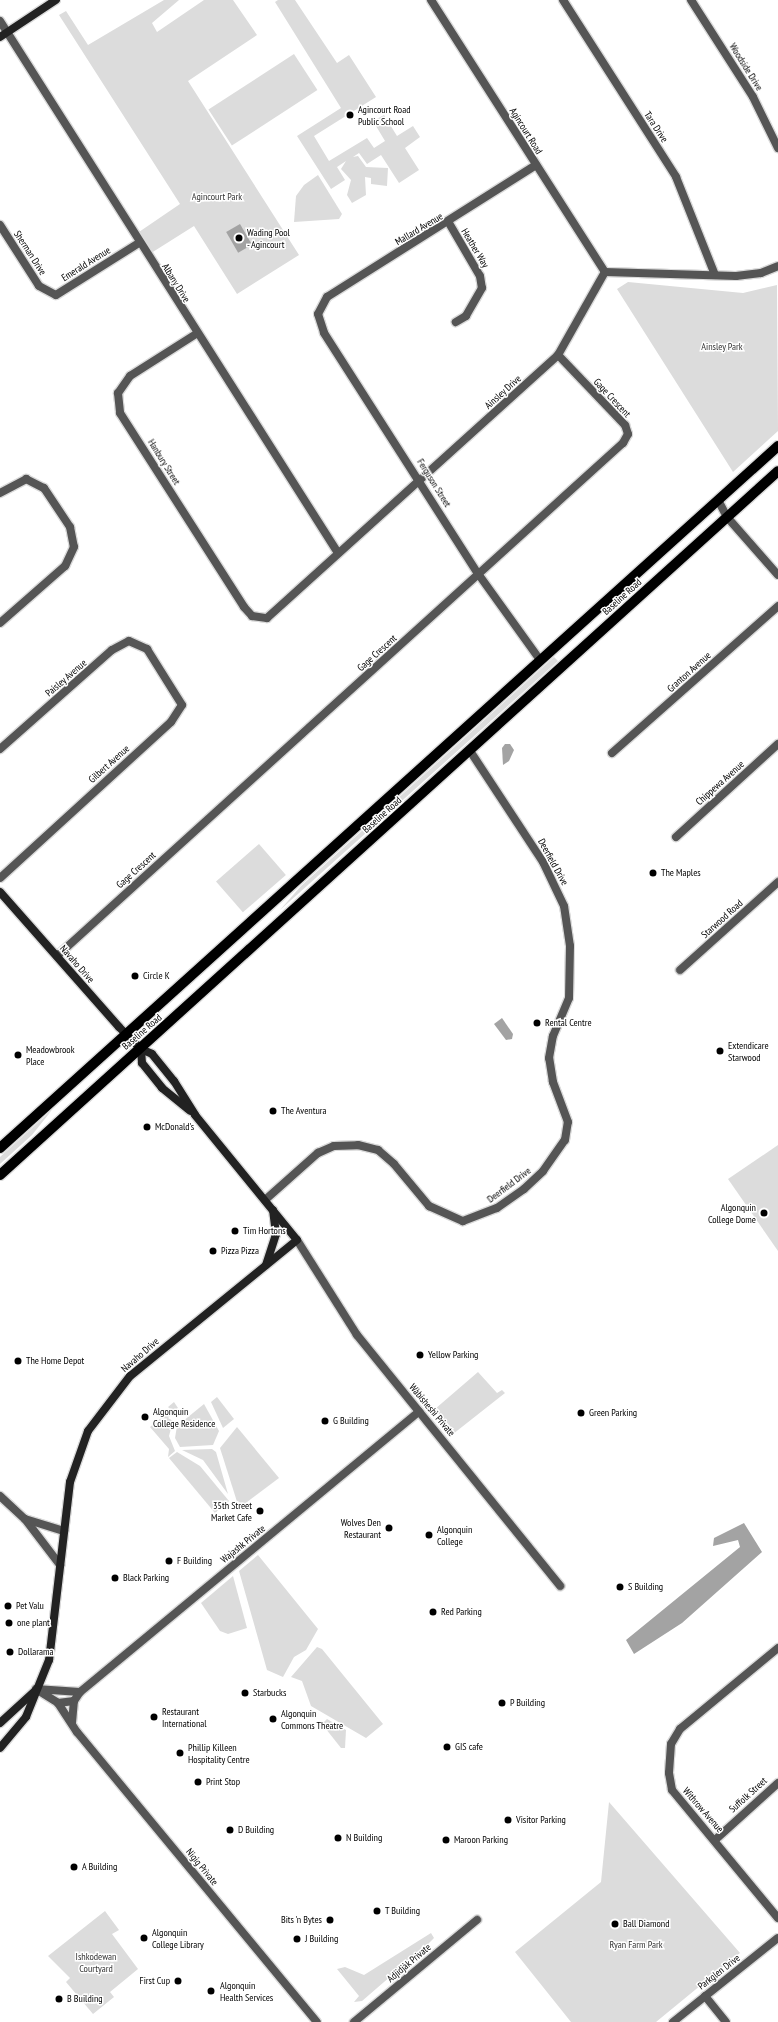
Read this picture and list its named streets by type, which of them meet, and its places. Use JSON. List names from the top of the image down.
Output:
{
  "streets": {
    "main road": ["Baseline Road"],
    "street": [
      "Woodside Drive",
      "Tara Drive",
      "Agincourt Road",
      "Mallard Avenue",
      "Heather Way",
      "Sherman Drive",
      "Emerald Avenue",
      "Albany Drive",
      "Ainsley Drive",
      "Gage Crescent",
      "Hanbury Street",
      "Ferguson Street",
      "Granton Avenue",
      "Paisley Avenue",
      "Gilbert Avenue",
      "Chippewa Avenue",
      "Deerfield Drive",
      "Starwood Road",
      "Navaho Drive",
      "Wàbisheshì Private",
      "Wajashk Private",
      "Suffolk Street",
      "Withrow Avenue",
      "Nigig Private",
      "Adjidjàk Private",
      "Parkglen Drive"
    ]
  },
  "crossings": [
    ["Agincourt Road", "Mallard Avenue"],
    ["Agincourt Road", "Ainsley Drive"],
    ["Mallard Avenue", "Heather Way"],
    ["Mallard Avenue", "Ferguson Street"],
    ["Sherman Drive", "Emerald Avenue"],
    ["Emerald Avenue", "Albany Drive"],
    ["Albany Drive", "Ainsley Drive"],
    ["Albany Drive", "Hanbury Street"],
    ["Ainsley Drive", "Gage Crescent"],
    ["Ainsley Drive", "Hanbury Street"],
    ["Ainsley Drive", "Ferguson Street"],
    ["Gage Crescent", "Ferguson Street"],
    ["Gage Crescent", "Navaho Drive"],
    ["Ferguson Street", "Baseline Road"],
    ["Baseline Road", "Deerfield Drive"],
    ["Baseline Road", "Navaho Drive"],
    ["Paisley Avenue", "Gilbert Avenue"],
    ["Deerfield Drive", "Navaho Drive"],
    ["Navaho Drive", "Wàbisheshì Private"],
    ["Wàbisheshì Private", "Wajashk Private"],
    ["Suffolk Street", "Withrow Avenue"]
  ],
  "parks": [
    "Agincourt Park",
    "Ainsley Park",
    "Ryan Farm Park",
    "Ishkodewan Courtyard"
  ],
  "places": [
    "Agincourt Road Public School",
    "Wading Pool - Agincourt",
    "The Maples",
    "Circle K",
    "Rental Centre",
    "Extendicare Starwood",
    "Meadowbrook Place",
    "The Aventura",
    "McDonald's",
    "Algonquin College Dome",
    "Tim Hortons",
    "Pizza Pizza",
    "Yellow Parking",
    "The Home Depot",
    "Green Parking",
    "Algonquin College Residence",
    "G Building",
    "35th Street Market Cafe",
    "Wolves Den Restaurant",
    "Algonquin College",
    "F Building",
    "Black Parking",
    "S Building",
    "Pet Valu",
    "Red Parking",
    "one plant",
    "Dollarama",
    "Starbucks",
    "P Building",
    "Restaurant International",
    "Algonquin Commons Theatre",
    "GIS cafe",
    "Phillip Killeen Hospitality Centre",
    "Print Stop",
    "Visitor Parking",
    "D Building",
    "N Building",
    "Maroon Parking",
    "A Building",
    "T Building",
    "Bits 'n Bytes",
    "Ball Diamond",
    "Algonquin College Library",
    "J Building",
    "First Cup",
    "Algonquin Health Services",
    "B Building"
  ]
}
